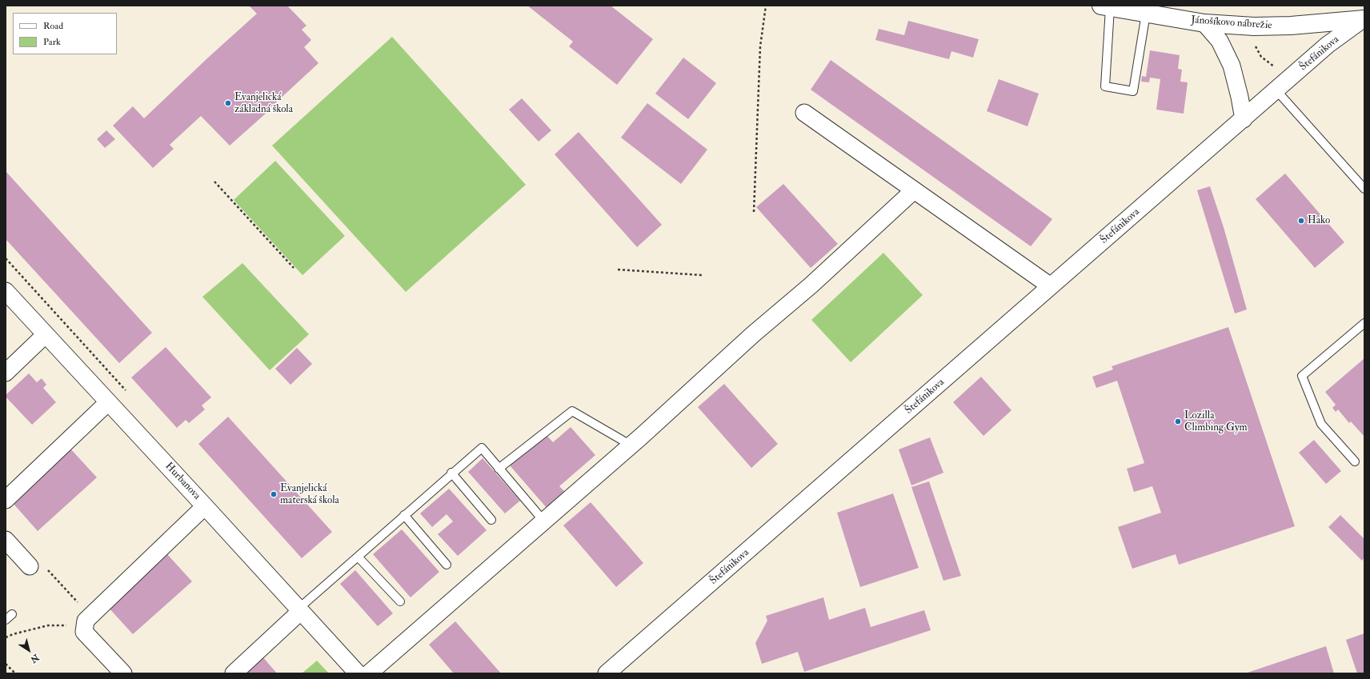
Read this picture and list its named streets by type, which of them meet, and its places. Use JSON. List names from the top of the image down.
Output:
{
  "streets": {
    "main road": ["Jánošíkovo nábrežie"],
    "street": ["Štefánikova", "Hurbanova"]
  },
  "crossings": [
    ["Jánošíkovo nábrežie", "Štefánikova"]
  ],
  "places": [
    "Evanjelická základná škola",
    "Hako",
    "Lozilla Climbing Gym",
    "Evanjelická materská škola"
  ],
  "legend": ["Road", "Park"],
  "north": "bottom right"
}
